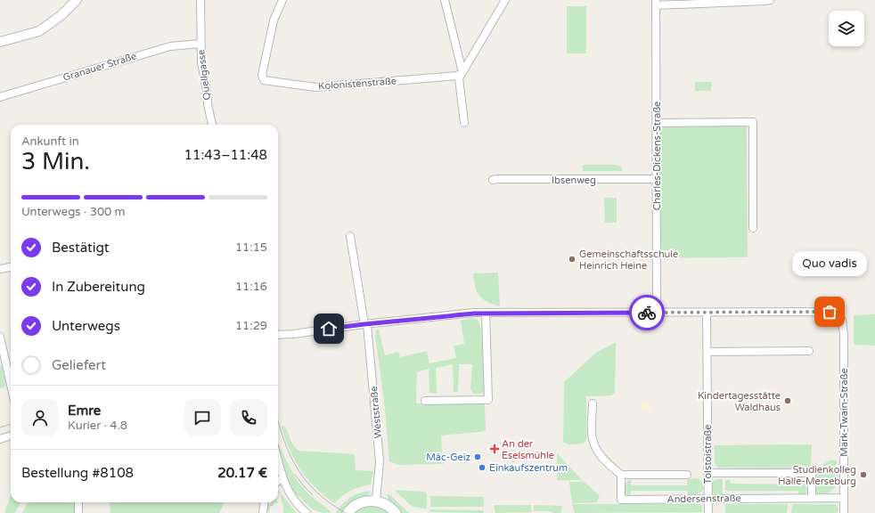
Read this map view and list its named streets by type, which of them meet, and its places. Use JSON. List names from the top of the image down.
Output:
{
  "streets": {
    "street": [
      "Granauer Straße",
      "Quellgasse",
      "Kolonistenstraße",
      "Charles-Dickens-Straße",
      "Ibsenweg",
      "Weststraße",
      "Mark-Twain-Straße",
      "Tolstoistraße",
      "Andersenstraße"
    ]
  },
  "crossings": [
    ["Granauer Straße", "Quellgasse"],
    ["Charles-Dickens-Straße", "Ibsenweg"],
    ["Mark-Twain-Straße", "Tolstoistraße"],
    ["Mark-Twain-Straße", "Andersenstraße"],
    ["Tolstoistraße", "Andersenstraße"]
  ],
  "places": {
    "other": [
      "Gemeinschaftsschule Heinrich Heine",
      "Quo vadis",
      "Kindertagesstätte Waldhaus",
      "Mäc-Geiz",
      "Einkaufszentrum",
      "Studienkolleg Halle-Merseburg"
    ],
    "health": ["An der Eselsmühle"]
  },
  "page": {
    "heading": ["3 Min.", "Ankunft in", "11:43–11:48"],
    "panel": [
      "Emre",
      "Kurier · 4.8",
      "Bestellung #8108",
      "20.17 €"
    ],
    "bar": "Unterwegs · 300 m",
    "list": [
      ["Bestätigt", "11:15"],
      ["In Zubereitung", "11:16"],
      ["Unterwegs", "11:29"],
      "Geliefert"
    ],
    "bubble": "Quo vadis"
  }
}
